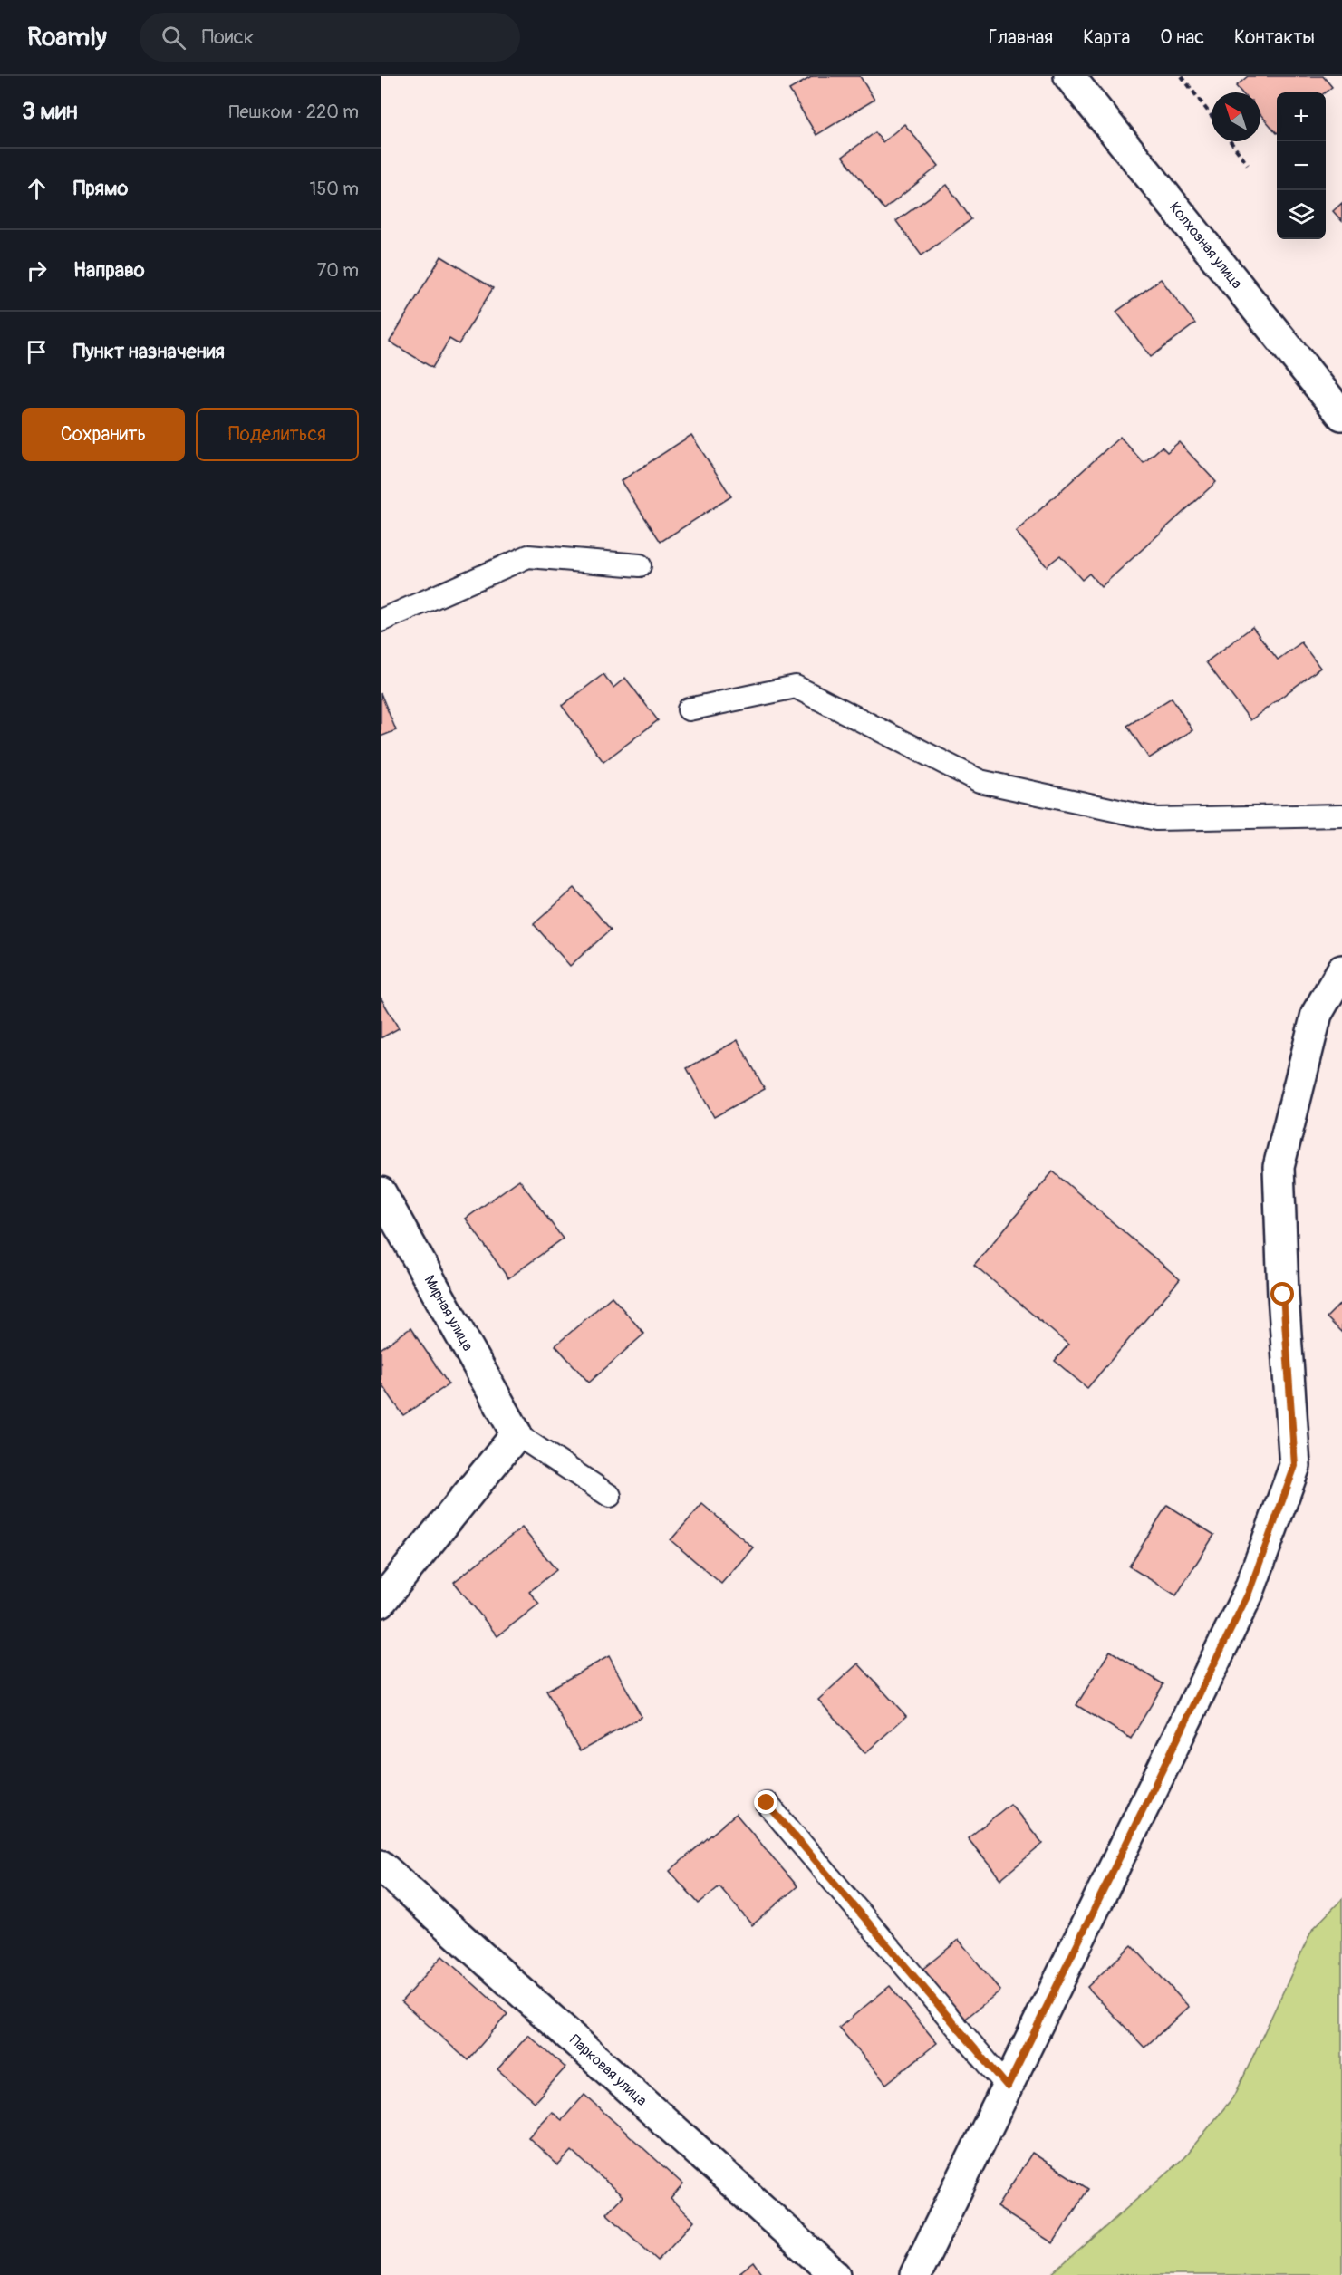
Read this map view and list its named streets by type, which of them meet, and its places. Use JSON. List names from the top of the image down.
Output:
{
  "streets": {
    "street": ["Колхозная улица", "Мирная улица", "Парковая улица"]
  },
  "north": "top left",
  "page": {
    "header": "Roamly",
    "search": "Поиск",
    "nav": [
      "Главная",
      "Карта",
      "О нас",
      "Контакты"
    ],
    "heading": ["3 мин", "Пешком · 220 m"],
    "map_buttons": ["+", "−"],
    "list": [
      ["Прямо", "150 m"],
      ["Направо", "70 m"],
      "Пункт назначения"
    ],
    "buttons": ["Сохранить", "Поделиться"]
  }
}
